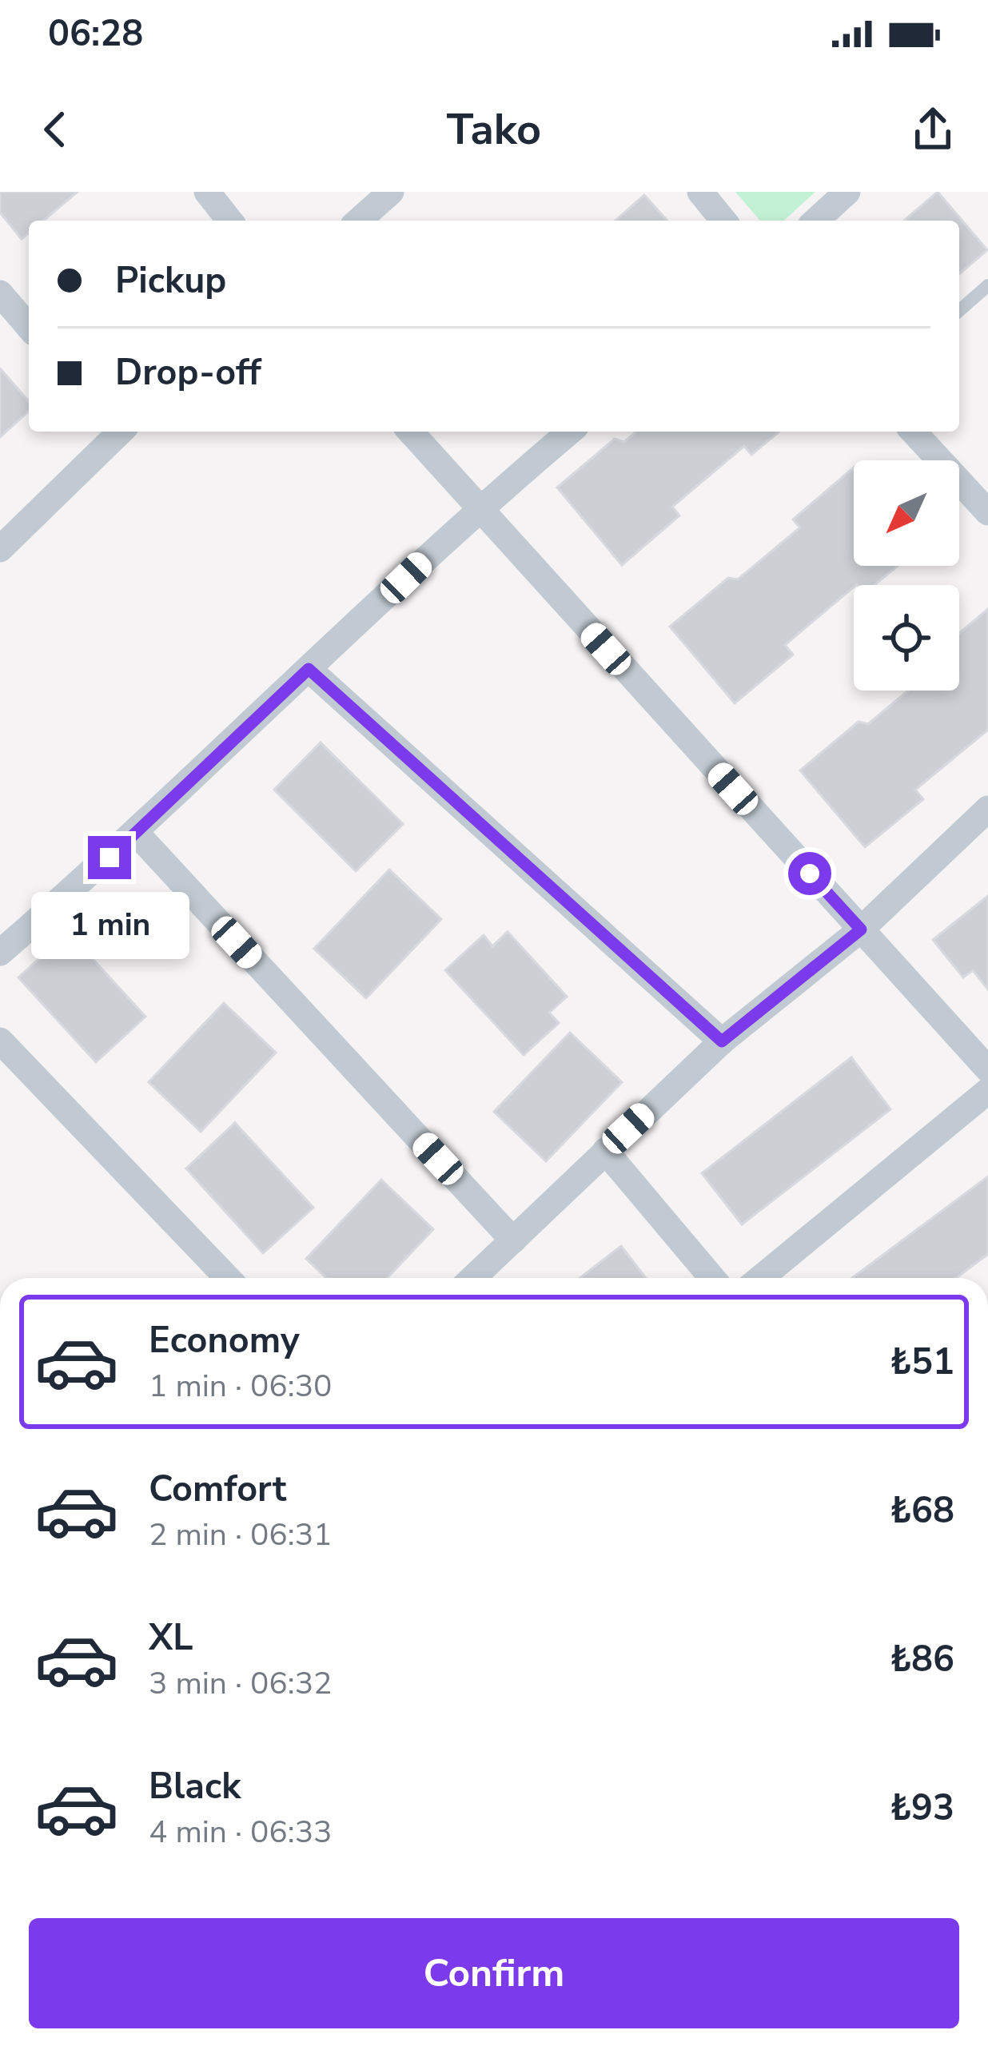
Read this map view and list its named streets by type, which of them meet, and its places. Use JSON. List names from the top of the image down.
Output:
{
  "north": "bottom left",
  "page": {
    "status": "06:28",
    "header": "Tako",
    "banner": ["Pickup", "Drop-off"],
    "bubble": "1 min",
    "list": [
      {
        "name": "Economy",
        "note": "1 min · 06:30",
        "value": "₺51"
      },
      {
        "name": "Comfort",
        "note": "2 min · 06:31",
        "value": "₺68"
      },
      {
        "name": "XL",
        "note": "3 min · 06:32",
        "value": "₺86"
      },
      {
        "name": "Black",
        "note": "4 min · 06:33",
        "value": "₺93"
      }
    ],
    "buttons": "Confirm"
  }
}
